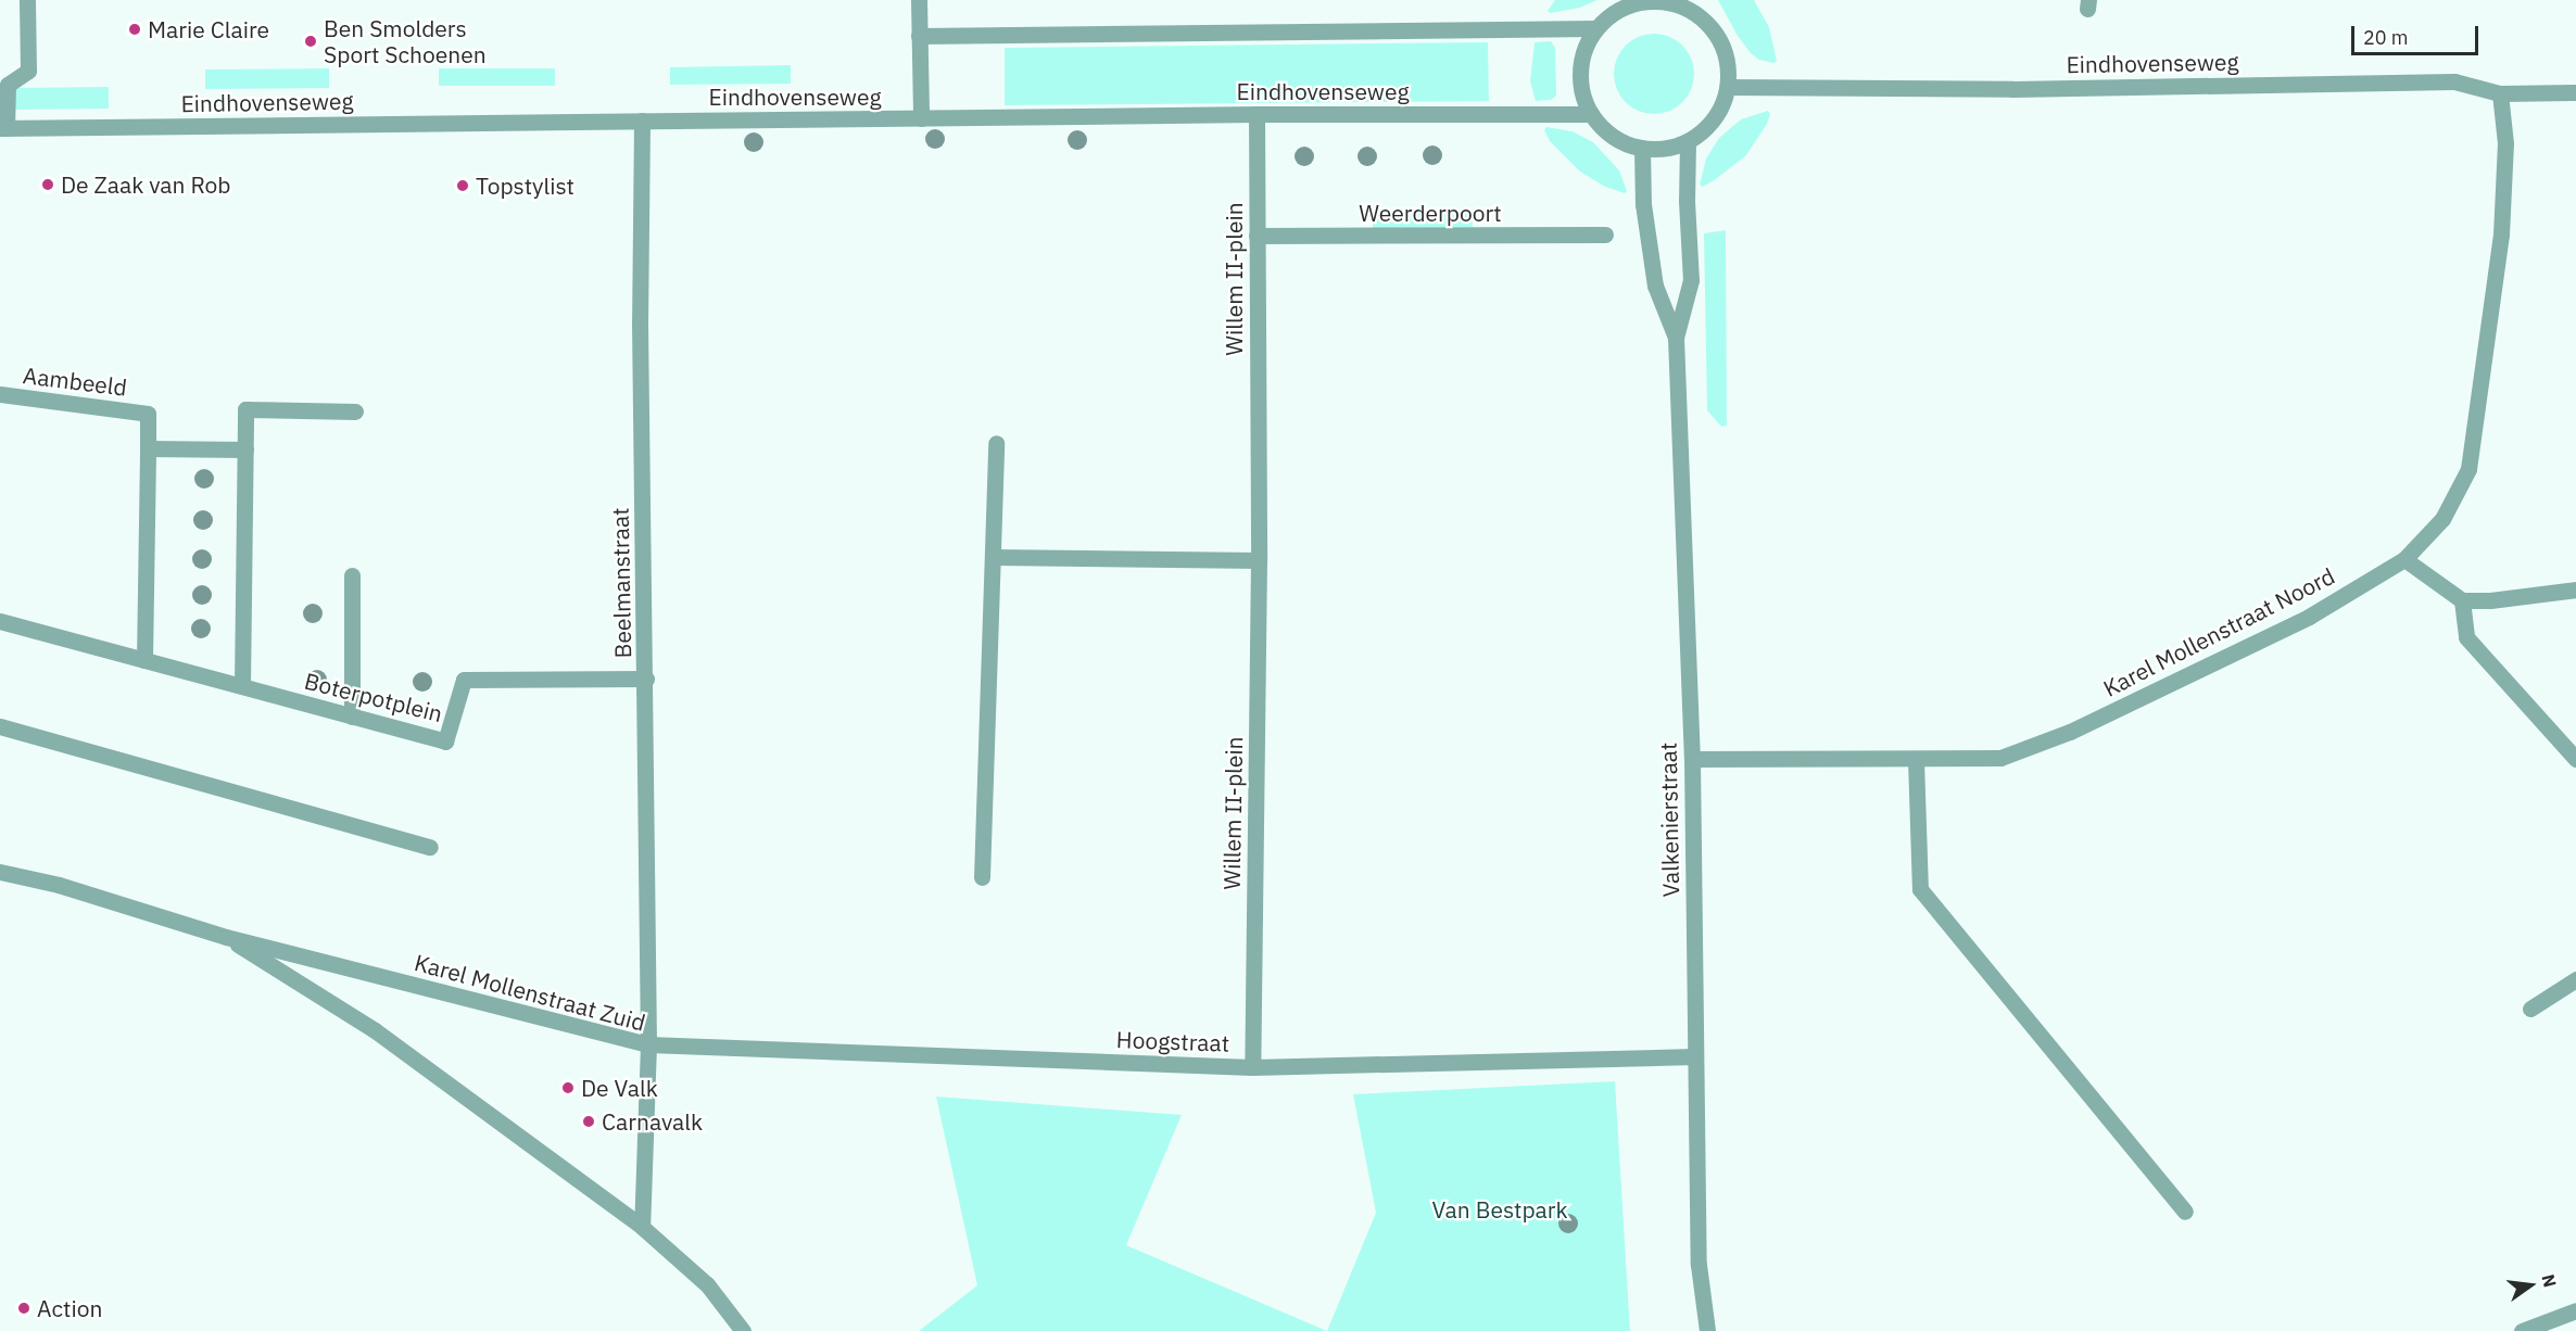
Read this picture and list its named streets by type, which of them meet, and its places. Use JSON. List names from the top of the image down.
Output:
{
  "streets": {
    "street": [
      "Eindhovenseweg",
      "Weerderpoort",
      "Willem II-plein",
      "Aambeeld",
      "Beelmanstraat",
      "Karel Mollenstraat Noord",
      "Boterpotplein",
      "Valkenierstraat",
      "Karel Mollenstraat Zuid",
      "Hoogstraat"
    ]
  },
  "crossings": [
    ["Eindhovenseweg", "Willem II-plein"],
    ["Eindhovenseweg", "Beelmanstraat"],
    ["Eindhovenseweg", "Karel Mollenstraat Noord"],
    ["Eindhovenseweg", "Valkenierstraat"],
    ["Weerderpoort", "Willem II-plein"],
    ["Willem II-plein", "Hoogstraat"],
    ["Beelmanstraat", "Boterpotplein"],
    ["Beelmanstraat", "Karel Mollenstraat Zuid"],
    ["Beelmanstraat", "Hoogstraat"],
    ["Karel Mollenstraat Noord", "Valkenierstraat"],
    ["Valkenierstraat", "Hoogstraat"],
    ["Karel Mollenstraat Zuid", "Hoogstraat"]
  ],
  "parks": ["Van Bestpark"],
  "places": [
    "Marie Claire",
    "Ben Smolders Sport Schoenen",
    "De Zaak van Rob",
    "Topstylist",
    "De Valk",
    "Carnavalk",
    "Action"
  ],
  "scale_bar": "20 m",
  "north": "right"
}
